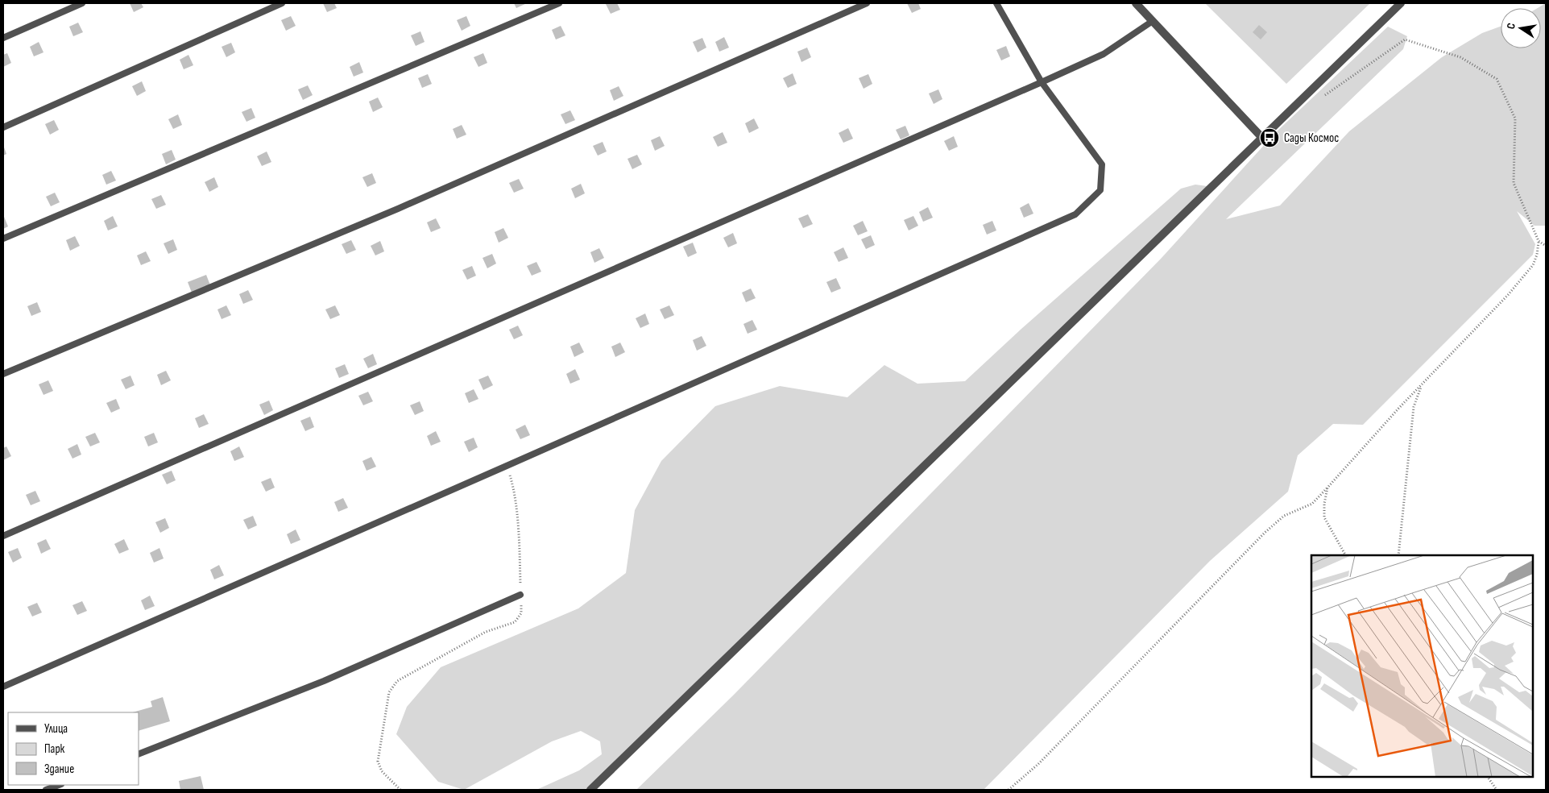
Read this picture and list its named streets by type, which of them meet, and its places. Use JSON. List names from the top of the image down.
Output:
{
  "places": {
    "bus stop": ["Сады Космос"]
  },
  "legend": ["Улица", "Парк", "Здание"],
  "north": "left"
}
